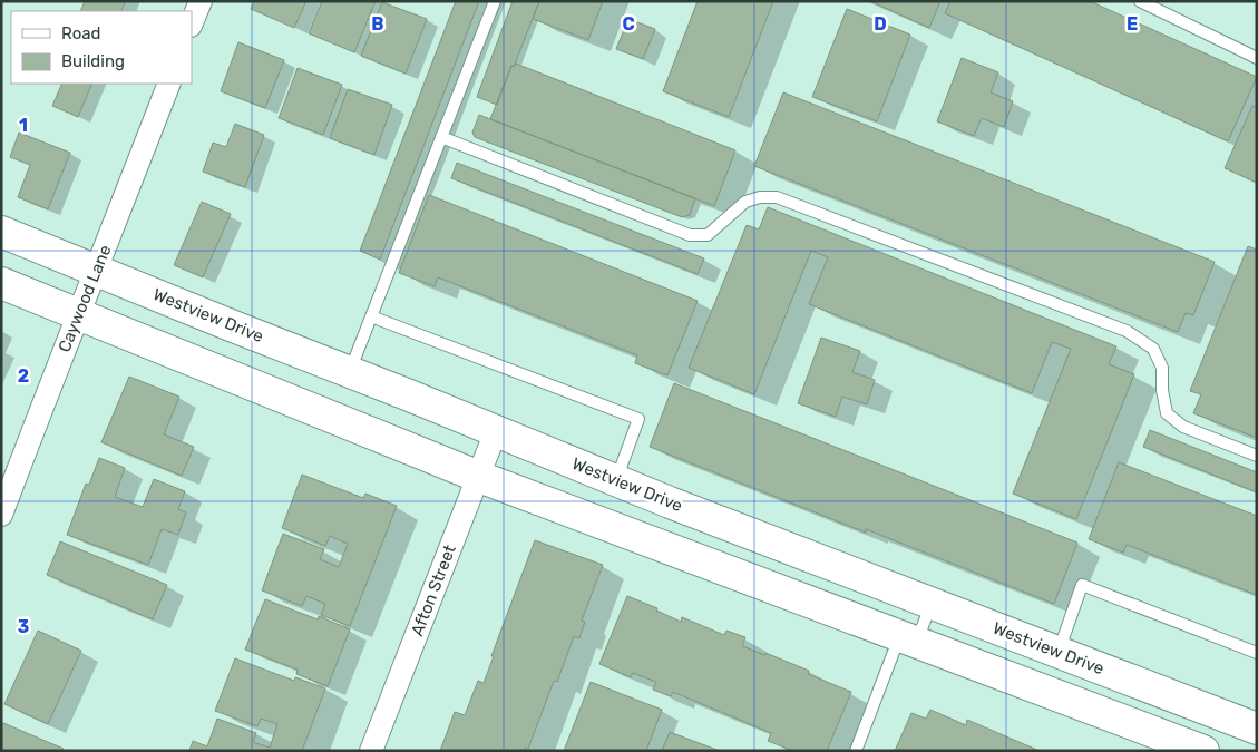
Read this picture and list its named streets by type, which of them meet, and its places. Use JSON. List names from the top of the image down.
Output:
{
  "streets": {
    "main road": ["Westview Drive"],
    "street": ["Caywood Lane", "Afton Street"]
  },
  "crossings": [
    ["Caywood Lane", "Westview Drive"],
    ["Westview Drive", "Afton Street"]
  ],
  "legend": ["Road", "Building"],
  "grid": {
    "columns": [
      "B",
      "C",
      "D",
      "E"
    ],
    "rows": ["1", "2", "3"]
  }
}
